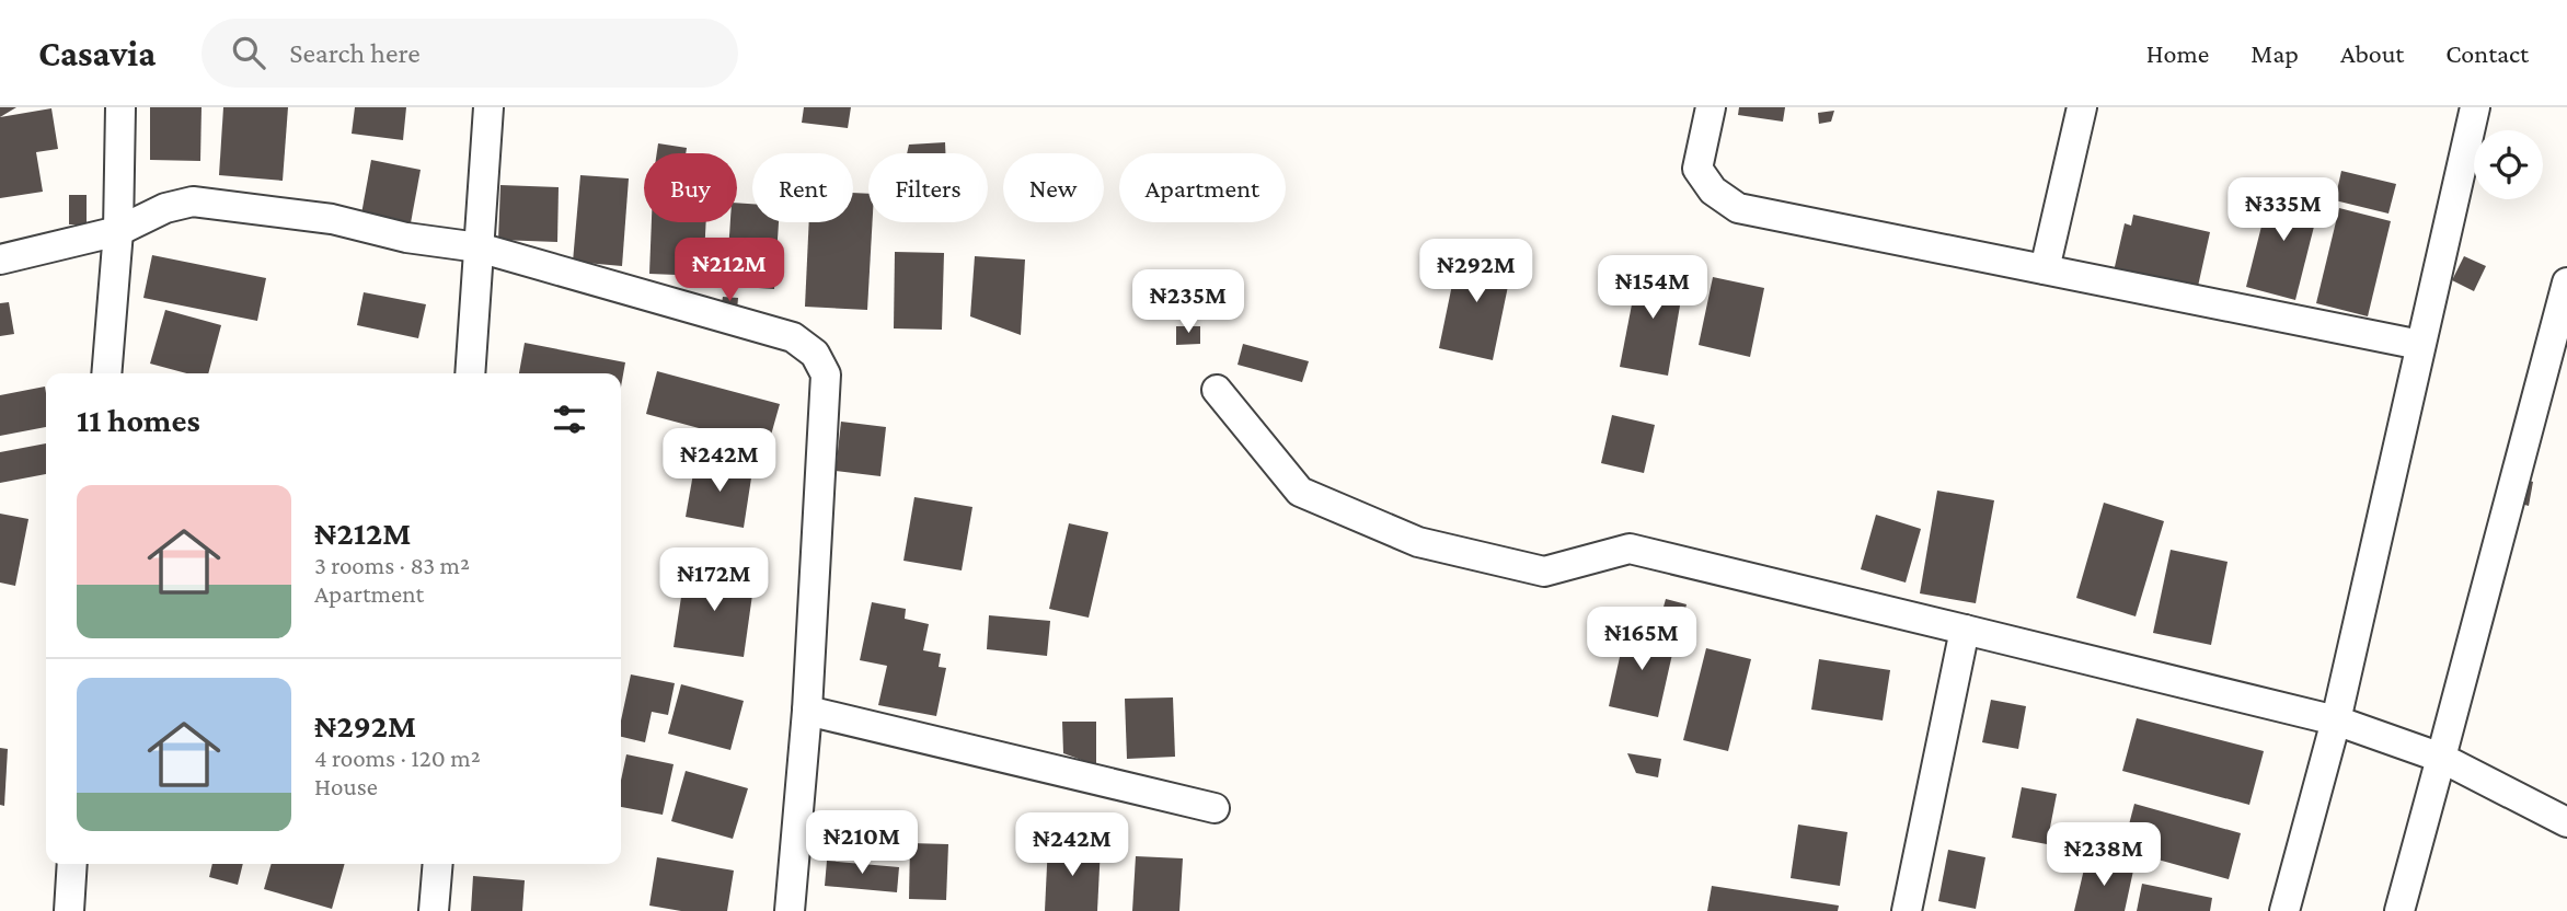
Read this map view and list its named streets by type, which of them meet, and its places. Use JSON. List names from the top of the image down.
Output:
{
  "page": {
    "header": "Casavia",
    "search": "Search here",
    "nav": [
      "Home",
      "Map",
      "About",
      "Contact"
    ],
    "chip": [
      "Buy",
      "Rent",
      "Filters",
      "New",
      "Apartment"
    ],
    "price": [
      "₦335M",
      "₦212M",
      "₦292M",
      "₦154M",
      "₦235M",
      "₦242M",
      "₦172M",
      "₦165M",
      "₦210M",
      "₦242M",
      "₦238M"
    ],
    "heading": "11 homes",
    "list": [
      {
        "name": "₦212M",
        "note": "3 rooms · 83 m² · Apartment"
      },
      {
        "name": "₦292M",
        "note": "4 rooms · 120 m² · House"
      }
    ]
  }
}
